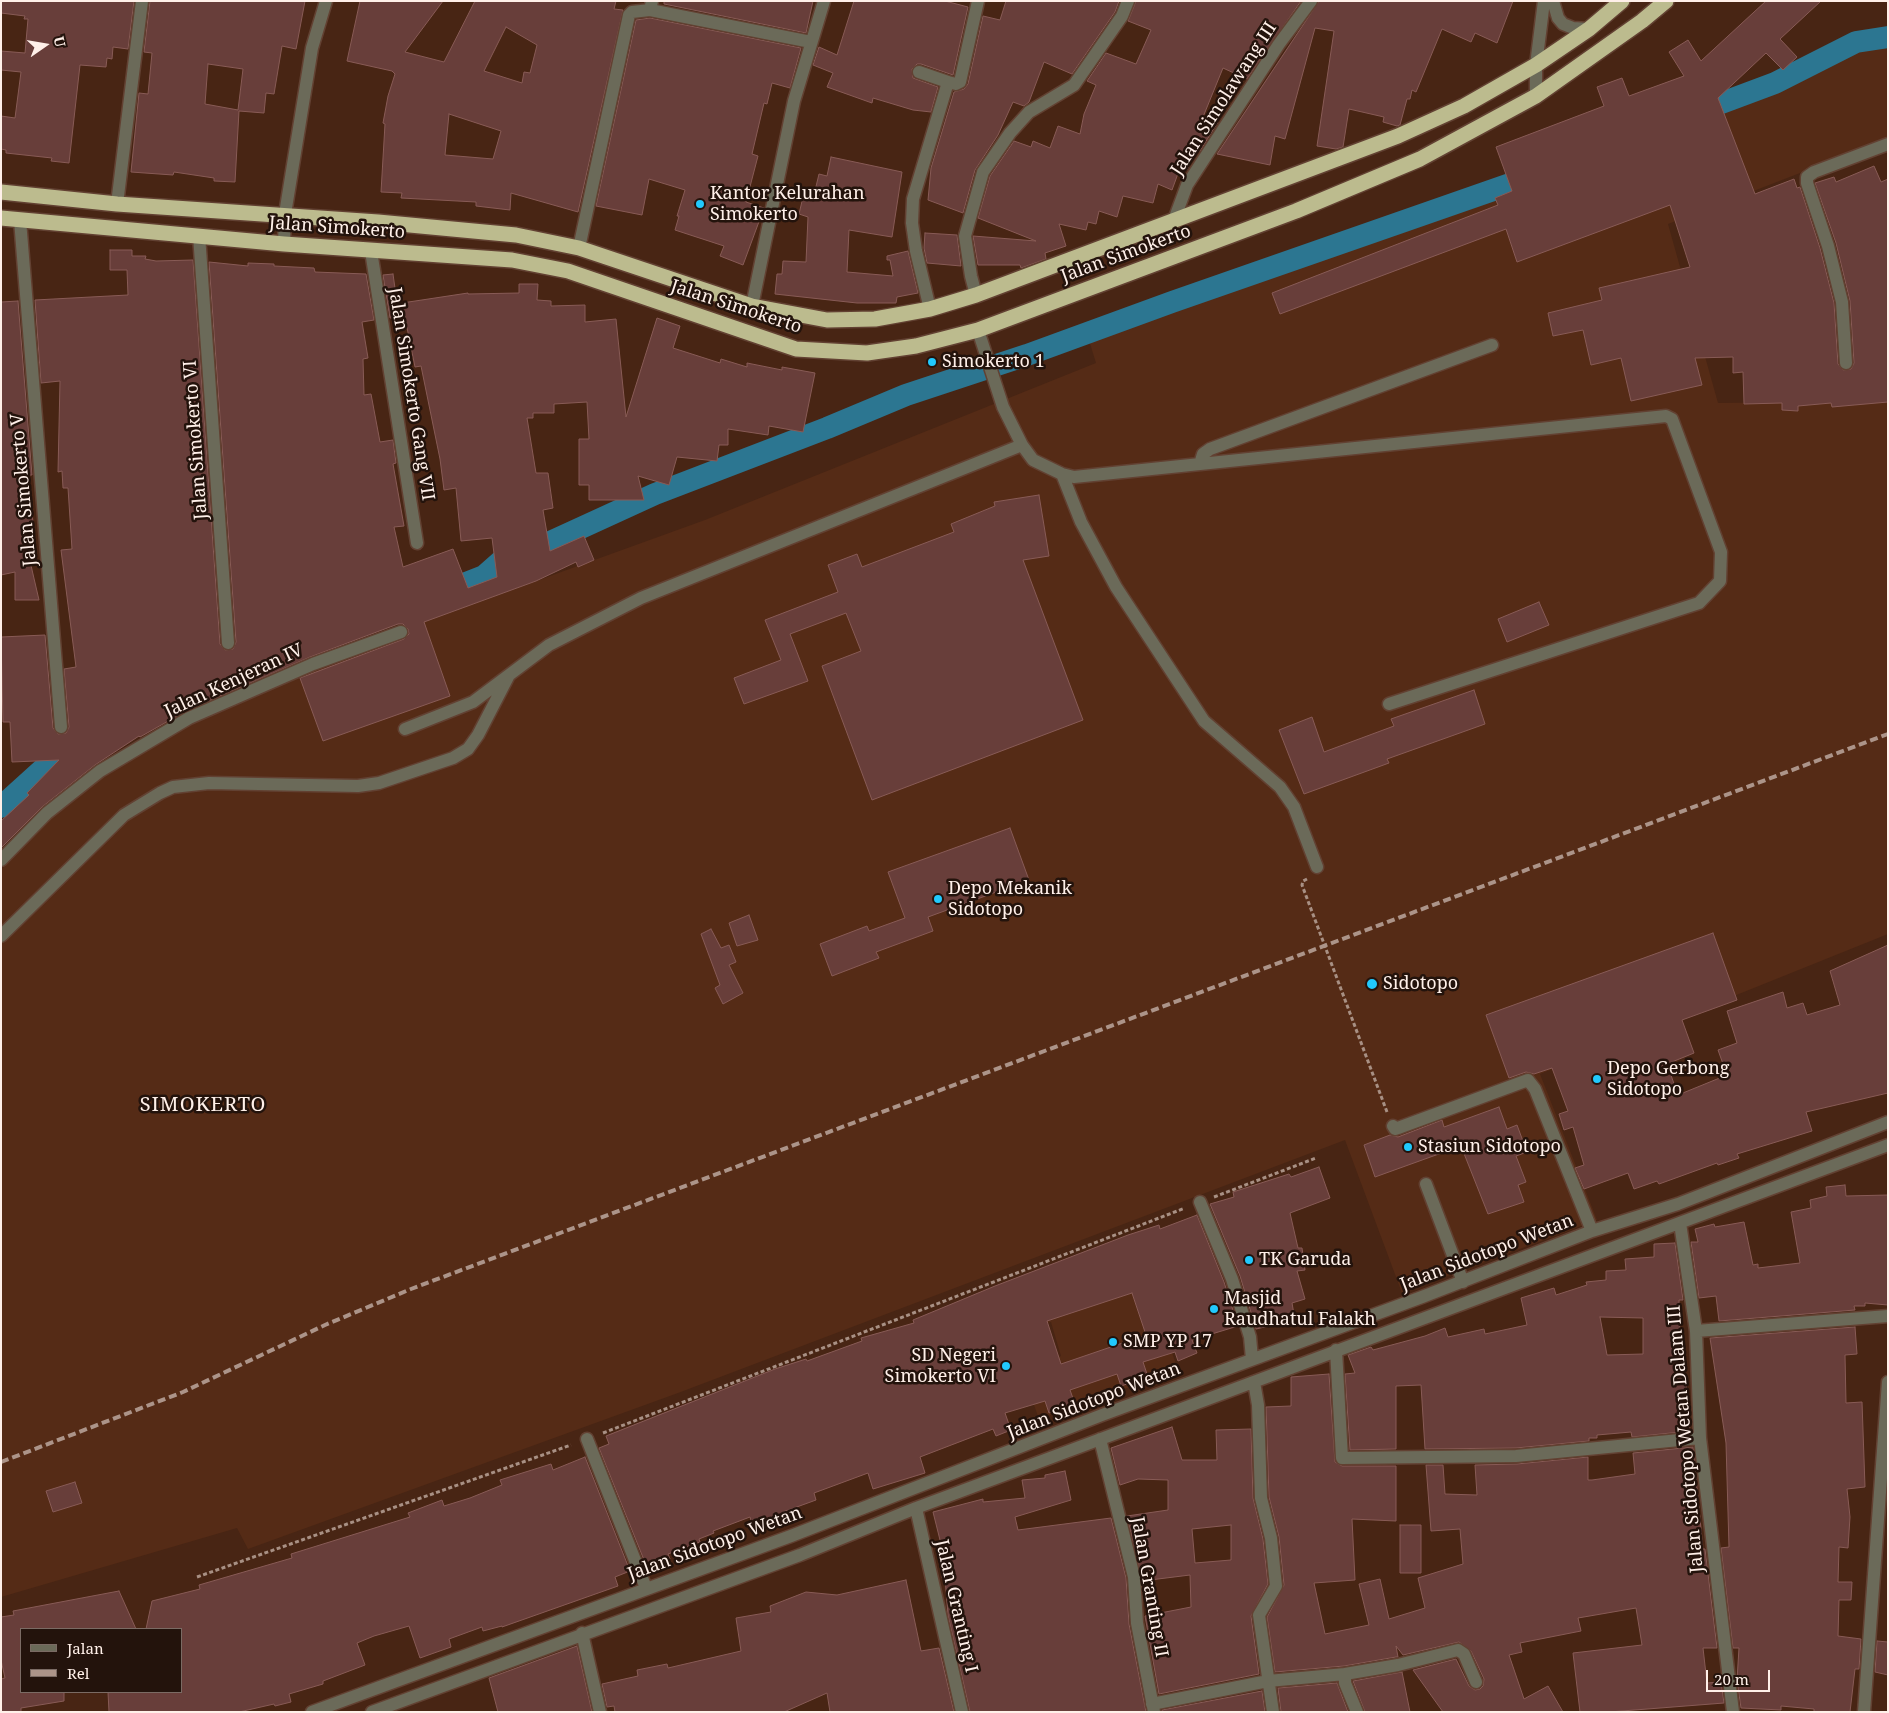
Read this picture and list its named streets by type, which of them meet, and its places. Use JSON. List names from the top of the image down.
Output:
{
  "streets": {
    "highway": ["Jalan Simokerto"],
    "street": [
      "Jalan Simolawang III",
      "Jalan Simokerto Gang VII",
      "Jalan Simokerto VI",
      "Jalan Simokerto V",
      "Jalan Kenjeran IV",
      "Jalan Sidotopo Wetan",
      "Jalan Sidotopo Wetan Dalam III",
      "Jalan Granting II",
      "Jalan Granting I"
    ]
  },
  "crossings": [
    ["Jalan Simolawang III", "Jalan Simokerto"],
    ["Jalan Simokerto", "Jalan Simokerto Gang VII"],
    ["Jalan Simokerto", "Jalan Simokerto VI"],
    ["Jalan Simokerto", "Jalan Simokerto V"]
  ],
  "districts": ["SIMOKERTO"],
  "places": [
    "Kantor Kelurahan Simokerto",
    "Simokerto 1",
    "Depo Mekanik Sidotopo",
    "Sidotopo",
    "Depo Gerbong Sidotopo",
    "Stasiun Sidotopo",
    "TK Garuda",
    "Masjid Raudhatul Falakh",
    "SMP YP 17",
    "SD Negeri Simokerto VI"
  ],
  "legend": ["Jalan", "Rel"],
  "scale_bar": "20 m",
  "north": "right"
}
